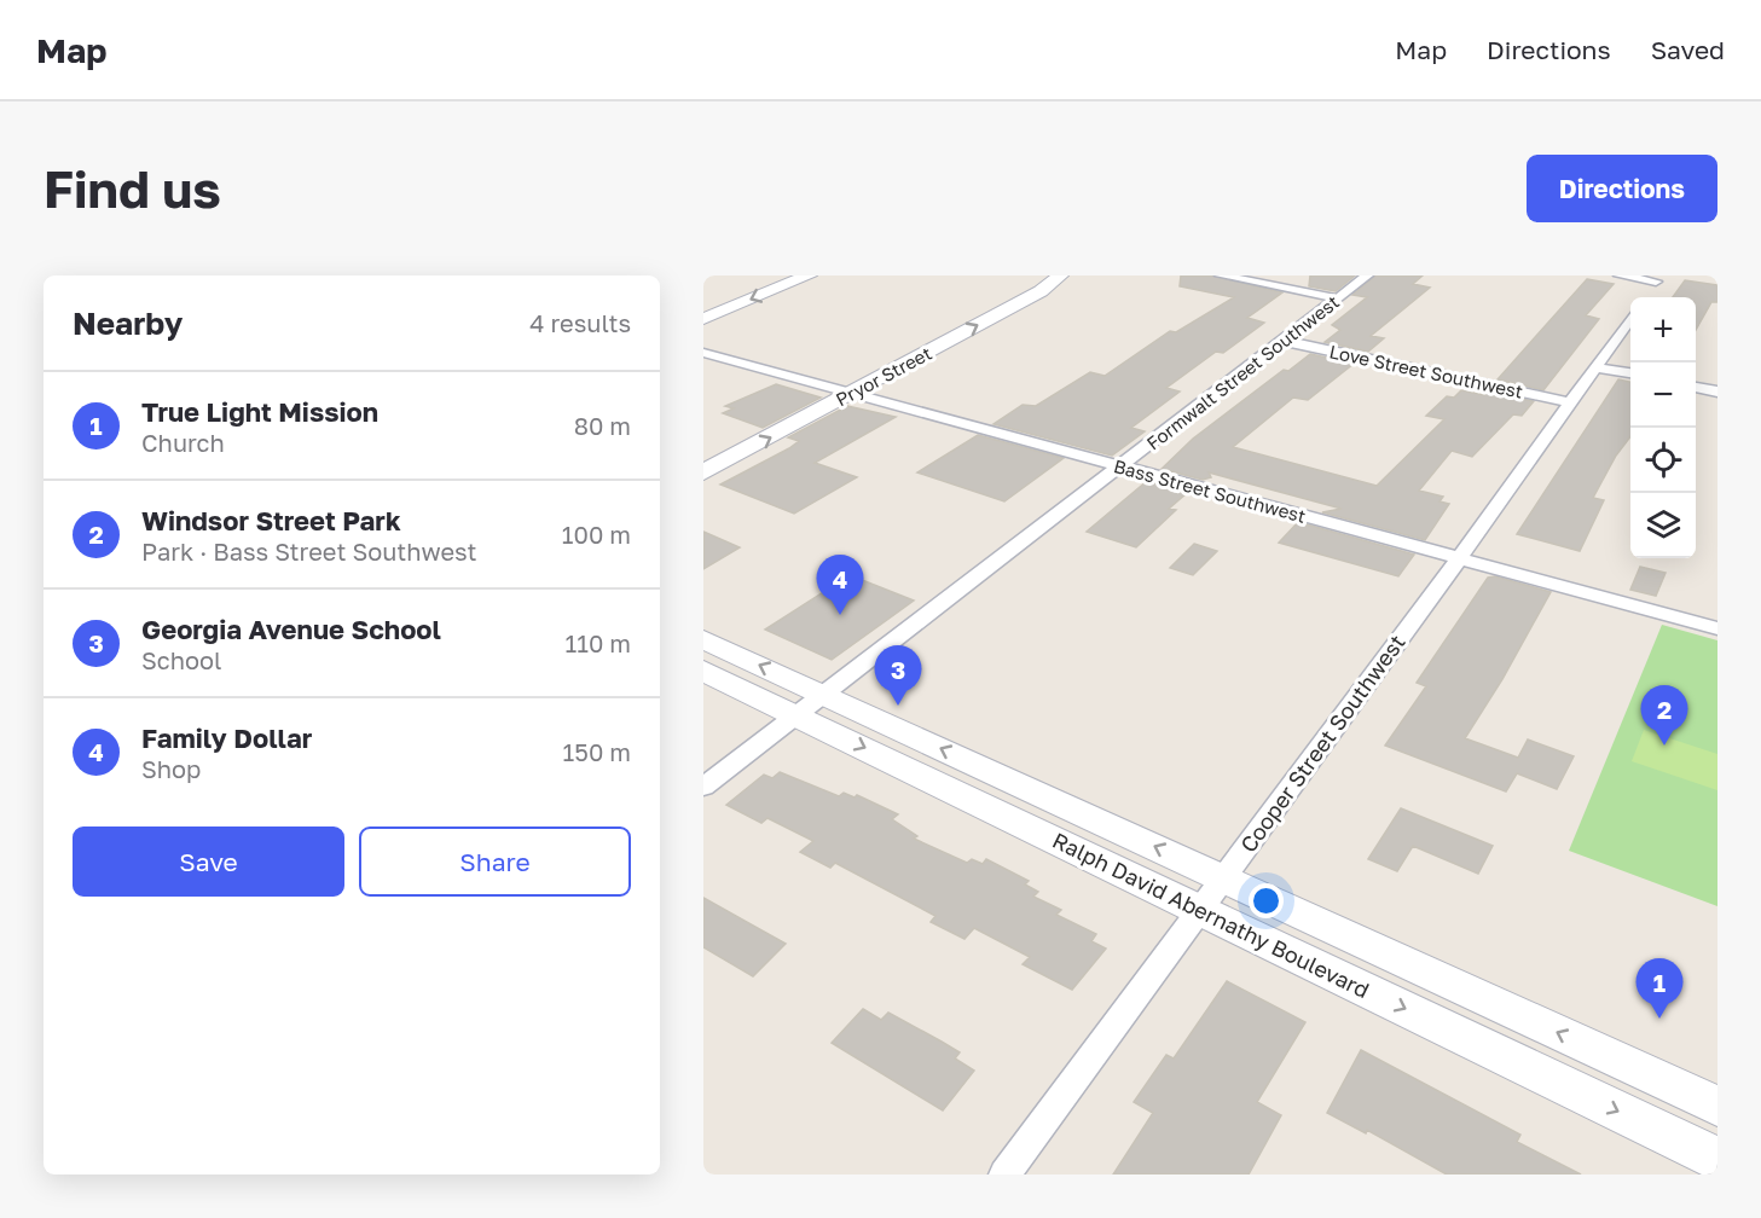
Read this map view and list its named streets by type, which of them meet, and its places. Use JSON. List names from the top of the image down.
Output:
{
  "streets": {
    "main road": ["Pryor Street", "Ralph David Abernathy Boulevard"],
    "street": [
      "Love Street Southwest",
      "Formwalt Street Southwest",
      "Bass Street Southwest",
      "Cooper Street Southwest"
    ]
  },
  "crossings": [
    ["Love Street Southwest", "Formwalt Street Southwest"],
    ["Love Street Southwest", "Cooper Street Southwest"],
    ["Formwalt Street Southwest", "Bass Street Southwest"],
    ["Formwalt Street Southwest", "Ralph David Abernathy Boulevard"],
    ["Pryor Street", "Bass Street Southwest"],
    ["Bass Street Southwest", "Cooper Street Southwest"],
    ["Cooper Street Southwest", "Ralph David Abernathy Boulevard"]
  ],
  "one_way": ["Pryor Street"],
  "page": {
    "header": "Map",
    "nav": ["Map", "Directions", "Saved"],
    "buttons": [
      "Directions",
      ["Save", "Share"]
    ],
    "title": "Find us",
    "heading": ["Nearby", "4 results"],
    "map_buttons": ["+", "−"],
    "list": [
      {
        "mark": "1",
        "name": "True Light Mission",
        "note": "Church",
        "value": "80 m"
      },
      {
        "mark": "2",
        "name": "Windsor Street Park",
        "note": "Park · Bass Street Southwest",
        "value": "100 m"
      },
      {
        "mark": "3",
        "name": "Georgia Avenue School",
        "note": "School",
        "value": "110 m"
      },
      {
        "mark": "4",
        "name": "Family Dollar",
        "note": "Shop",
        "value": "150 m"
      }
    ],
    "pins": [
      "4",
      "3",
      "2",
      "1"
    ]
  }
}
